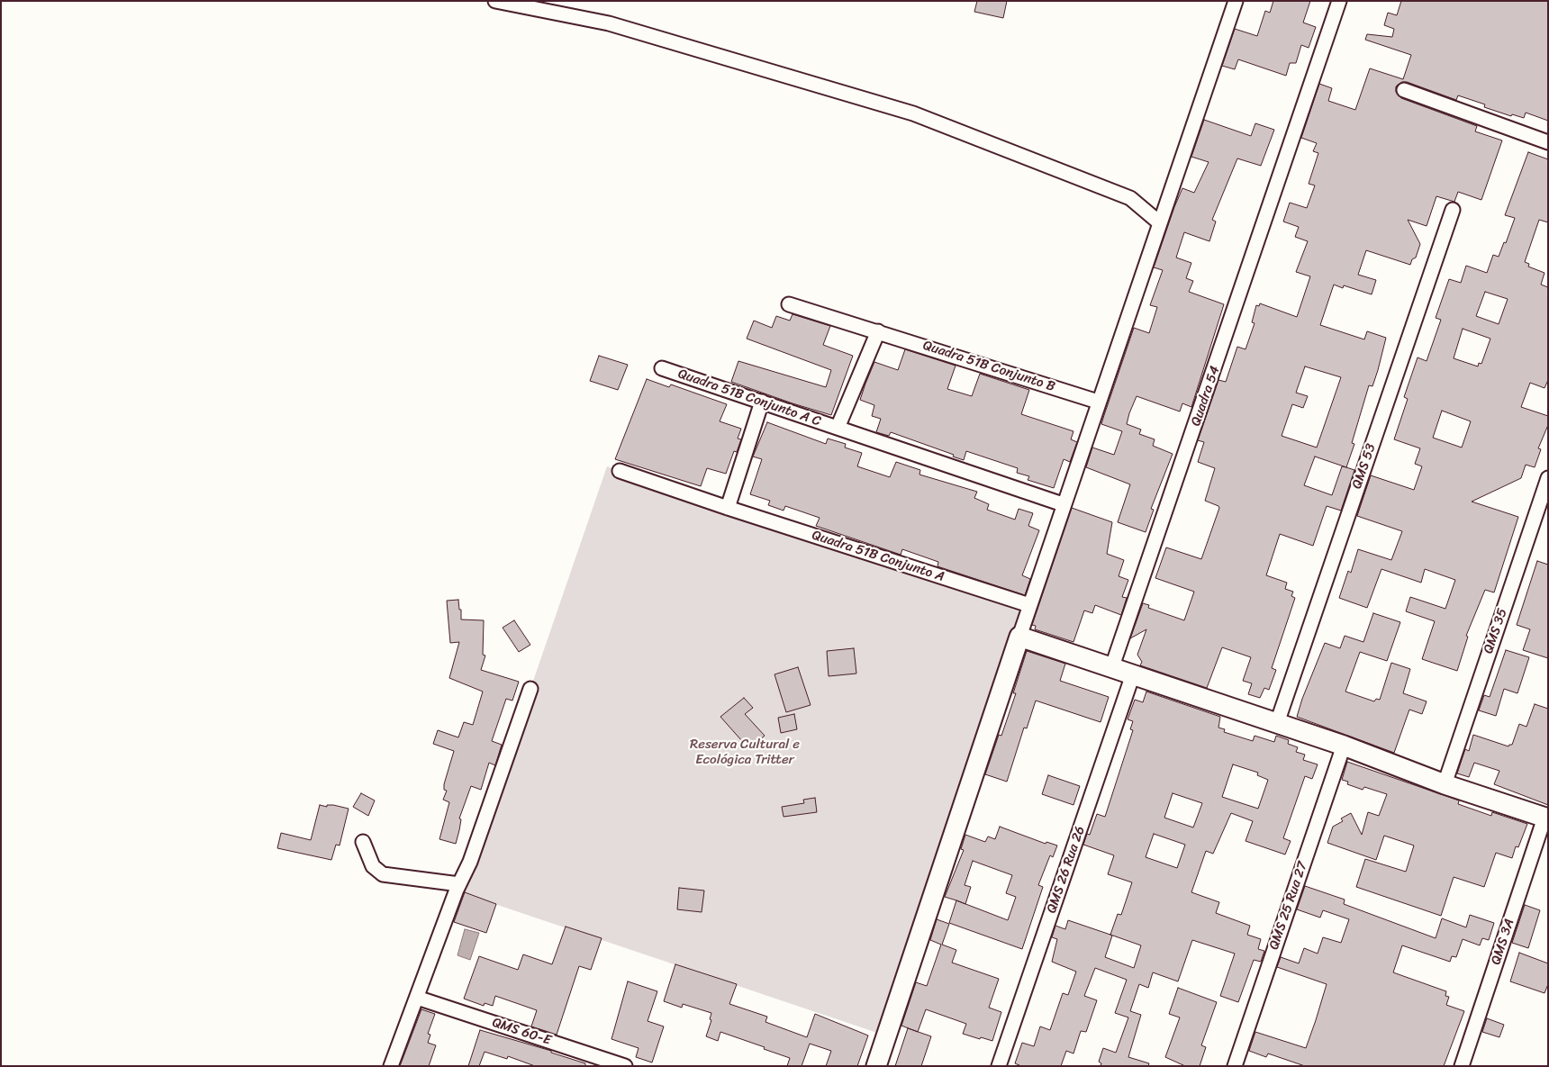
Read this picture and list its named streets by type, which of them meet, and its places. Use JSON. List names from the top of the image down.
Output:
{
  "streets": {
    "street": [
      "Quadra 51B Conjunto B",
      "Quadra 54",
      "Quadra 51B Conjunto A C",
      "QMS 53",
      "Quadra 51B Conjunto A",
      "QMS 35",
      "QMS 26 Rua 26",
      "QMS 25 Rua 27",
      "QMS 3A",
      "QMS 60-E"
    ]
  },
  "parks": ["Reserva Cultural e Ecológica Tritter"]
}
